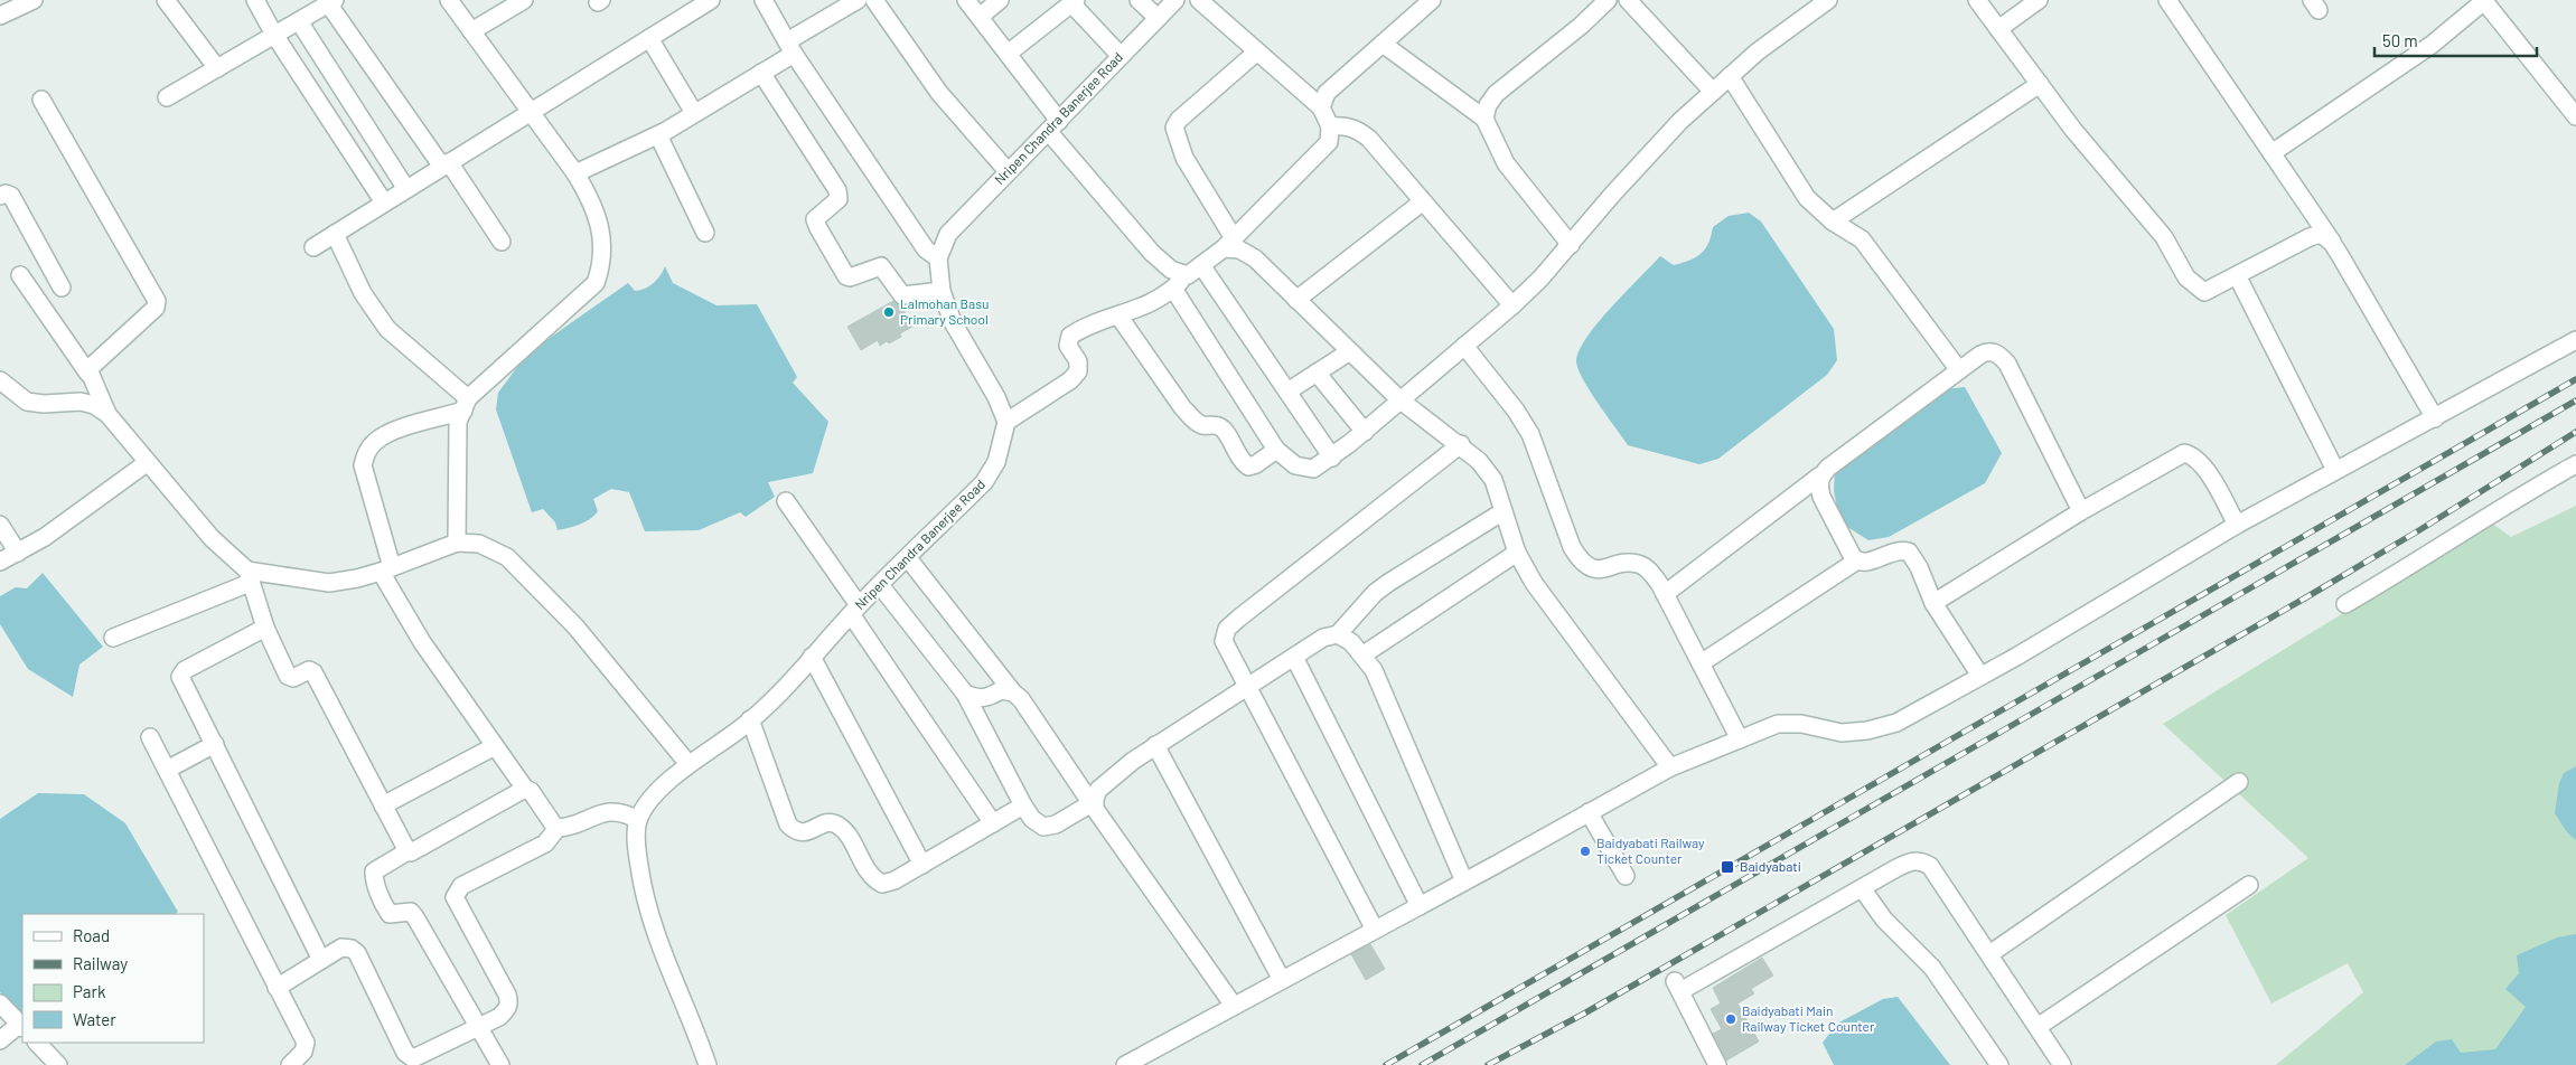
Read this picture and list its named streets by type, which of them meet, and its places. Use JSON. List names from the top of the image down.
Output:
{
  "streets": {
    "street": ["Nripen Chandra Banerjee Road"]
  },
  "places": {
    "other": ["Lalmohan Basu Primary School", "Baidyabati Railway Ticket Counter", "Baidyabati Main Railway Ticket Counter"],
    "transit": ["Baidyabati"]
  },
  "legend": [
    "Road",
    "Railway",
    "Park",
    "Water"
  ],
  "scale_bar": "50 m"
}
